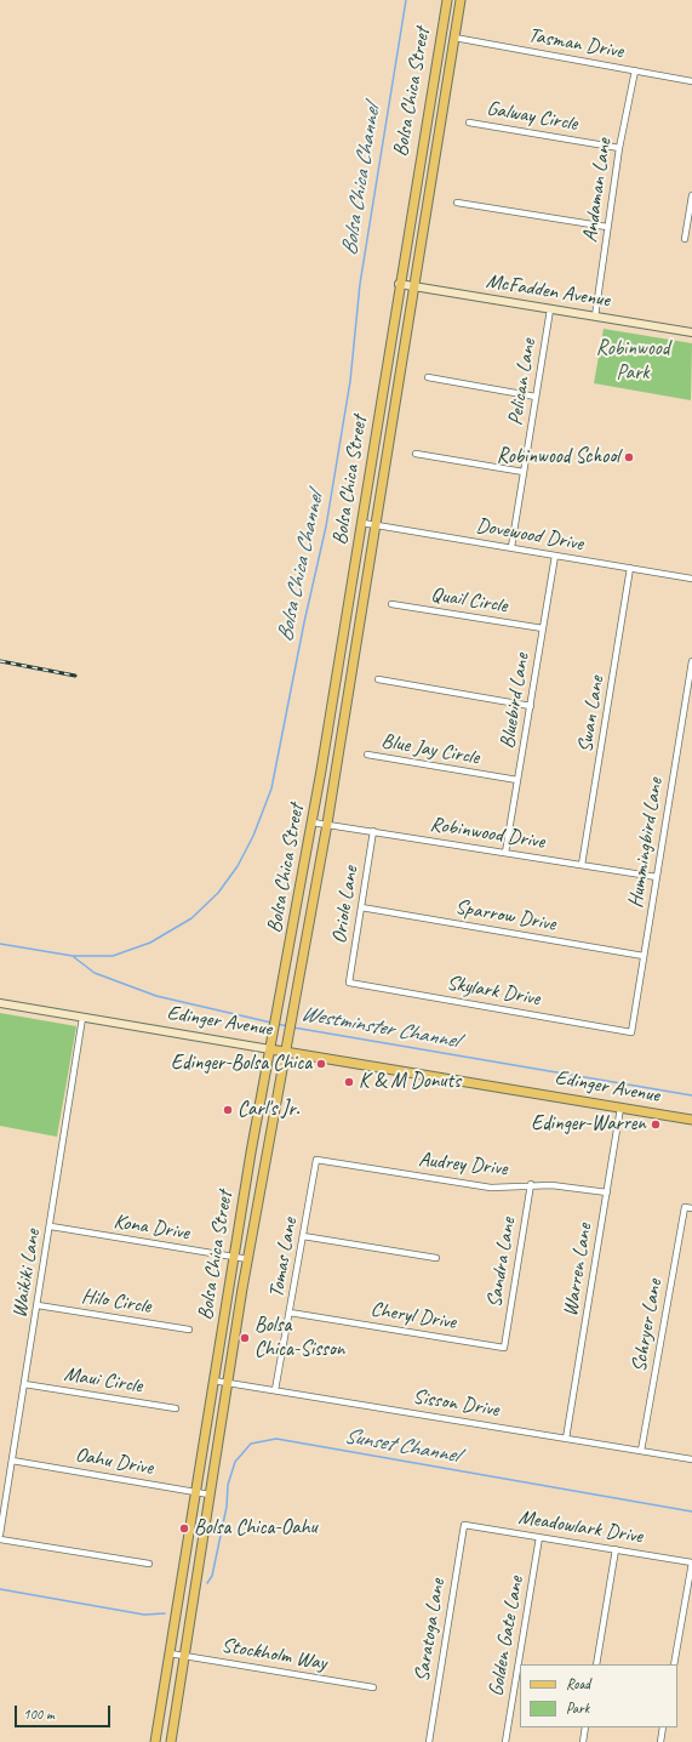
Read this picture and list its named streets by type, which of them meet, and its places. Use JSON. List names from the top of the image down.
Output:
{
  "streets": {
    "main road": ["Bolsa Chica Street", "Edinger Avenue"],
    "street": [
      "Tasman Drive",
      "Galway Circle",
      "Andaman Lane",
      "McFadden Avenue",
      "Pelican Lane",
      "Dovewood Drive",
      "Quail Circle",
      "Bluebird Lane",
      "Swan Lane",
      "Blue Jay Circle",
      "Robinwood Drive",
      "Hummingbird Lane",
      "Oriole Lane",
      "Sparrow Drive",
      "Skylark Drive",
      "Audrey Drive",
      "Kona Drive",
      "Tomas Lane",
      "Sandra Lane",
      "Warren Lane",
      "Waikiki Lane",
      "Hilo Circle",
      "Cheryl Drive",
      "Schryer Lane",
      "Maui Circle",
      "Sisson Drive",
      "Oahu Drive",
      "Meadowlark Drive",
      "Saratoga Lane",
      "Golden Gate Lane",
      "Stockholm Way"
    ]
  },
  "crossings": [
    ["Tasman Drive", "Bolsa Chica Street"],
    ["Tasman Drive", "Andaman Lane"],
    ["Bolsa Chica Street", "McFadden Avenue"],
    ["Bolsa Chica Street", "Dovewood Drive"],
    ["Bolsa Chica Street", "Robinwood Drive"],
    ["Bolsa Chica Street", "Edinger Avenue"],
    ["Bolsa Chica Street", "Kona Drive"],
    ["Bolsa Chica Street", "Sisson Drive"],
    ["Bolsa Chica Street", "Oahu Drive"],
    ["Bolsa Chica Street", "Stockholm Way"],
    ["Galway Circle", "Andaman Lane"],
    ["Andaman Lane", "McFadden Avenue"],
    ["McFadden Avenue", "Pelican Lane"],
    ["Pelican Lane", "Dovewood Drive"],
    ["Dovewood Drive", "Bluebird Lane"],
    ["Dovewood Drive", "Swan Lane"],
    ["Quail Circle", "Bluebird Lane"],
    ["Bluebird Lane", "Blue Jay Circle"],
    ["Bluebird Lane", "Robinwood Drive"],
    ["Swan Lane", "Robinwood Drive"],
    ["Robinwood Drive", "Hummingbird Lane"],
    ["Robinwood Drive", "Oriole Lane"],
    ["Hummingbird Lane", "Sparrow Drive"],
    ["Hummingbird Lane", "Skylark Drive"],
    ["Oriole Lane", "Sparrow Drive"],
    ["Oriole Lane", "Skylark Drive"],
    ["Edinger Avenue", "Warren Lane"],
    ["Edinger Avenue", "Waikiki Lane"],
    ["Audrey Drive", "Tomas Lane"],
    ["Audrey Drive", "Sandra Lane"],
    ["Audrey Drive", "Warren Lane"],
    ["Kona Drive", "Waikiki Lane"],
    ["Tomas Lane", "Cheryl Drive"],
    ["Tomas Lane", "Sisson Drive"],
    ["Sandra Lane", "Cheryl Drive"],
    ["Warren Lane", "Sisson Drive"],
    ["Waikiki Lane", "Hilo Circle"],
    ["Waikiki Lane", "Maui Circle"],
    ["Waikiki Lane", "Oahu Drive"],
    ["Schryer Lane", "Sisson Drive"],
    ["Meadowlark Drive", "Saratoga Lane"],
    ["Meadowlark Drive", "Golden Gate Lane"]
  ],
  "water": ["Bolsa Chica Channel", "Westminster Channel", "Sunset Channel"],
  "parks": ["Robinwood Park"],
  "places": [
    "Robinwood School",
    "Edinger-Bolsa Chica",
    "K & M Donuts",
    "Carl's Jr.",
    "Edinger-Warren",
    "Bolsa Chica-Sisson",
    "Bolsa Chica-Oahu"
  ],
  "legend": ["Road", "Park"],
  "scale_bar": "100 m"
}
